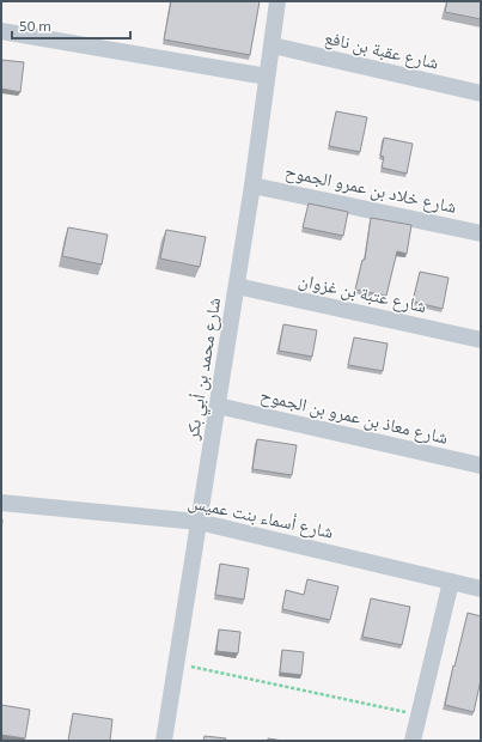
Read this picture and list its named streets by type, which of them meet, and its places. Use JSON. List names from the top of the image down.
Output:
{
  "streets": {
    "street": [
      "شارع عقبة بن نافع",
      "شارع خلاد بن عمرو الجموح",
      "شارع عتبة بن غزوان",
      "شارع محمد بن أبي بكر",
      "شارع معاذ بن عمرو بن الجموح",
      "شارع أسماء بنت عميس"
    ]
  },
  "crossings": [
    ["شارع عقبة بن نافع", "شارع محمد بن أبي بكر"],
    ["شارع خلاد بن عمرو الجموح", "شارع محمد بن أبي بكر"],
    ["شارع عتبة بن غزوان", "شارع محمد بن أبي بكر"],
    ["شارع محمد بن أبي بكر", "شارع معاذ بن عمرو بن الجموح"],
    ["شارع محمد بن أبي بكر", "شارع أسماء بنت عميس"]
  ],
  "scale_bar": "50 m"
}
